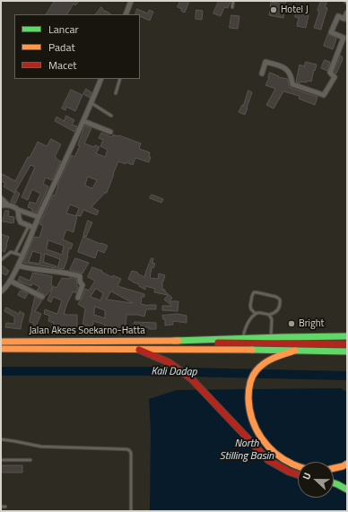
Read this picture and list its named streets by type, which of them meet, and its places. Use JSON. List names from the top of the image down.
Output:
{
  "streets": {
    "main road": ["Jalan Akses Soekarno-Hatta"]
  },
  "water": ["Kali Dadap", "North Stilling Basin"],
  "places": ["Hotel J", "Bright"],
  "legend": ["Lancar", "Padat", "Macet"],
  "north": "left"
}
